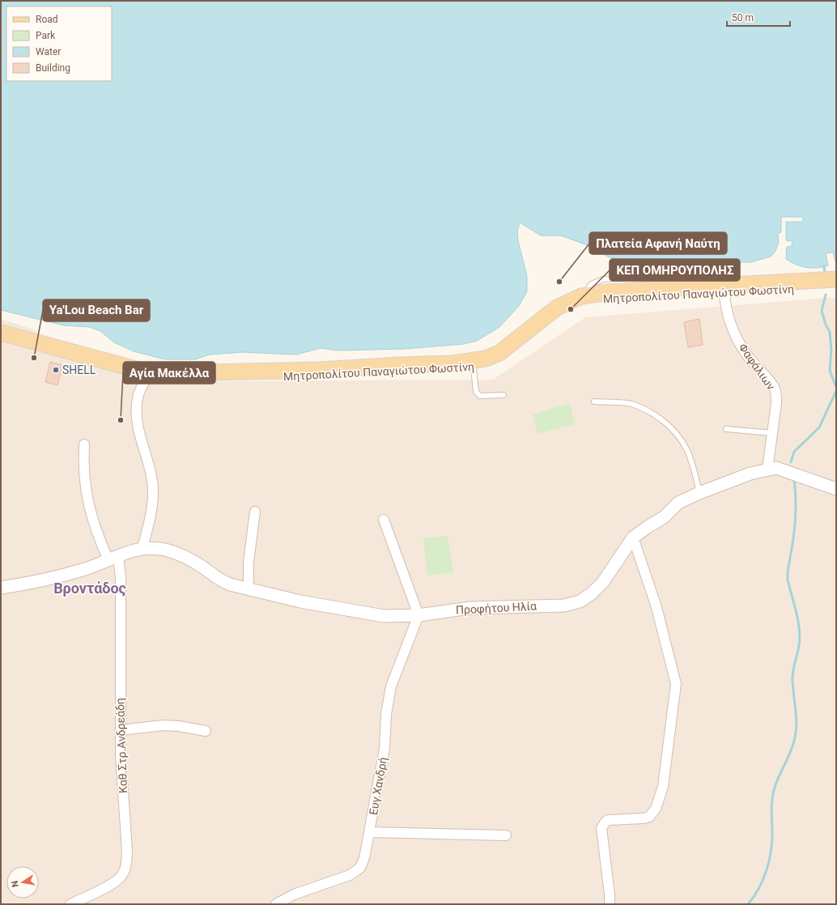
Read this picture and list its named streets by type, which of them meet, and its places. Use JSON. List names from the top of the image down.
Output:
{
  "streets": {
    "main road": ["Μητροπολίτου Παναγιώτου Φωστίνη"],
    "street": [
      "Φαφάλιων",
      "Προφήτου Ηλία",
      "Καθ.Στρ.Ανδρεάδη",
      "Ευγ.Χανδρή"
    ]
  },
  "crossings": [
    ["Μητροπολίτου Παναγιώτου Φωστίνη", "Φαφάλιων"],
    ["Φαφάλιων", "Προφήτου Ηλία"],
    ["Προφήτου Ηλία", "Καθ.Στρ.Ανδρεάδη"],
    ["Προφήτου Ηλία", "Ευγ.Χανδρή"]
  ],
  "districts": ["Βροντάδος"],
  "places": [
    "Πλατεία Αφανή Ναύτη",
    "ΚΕΠ ΟΜΗΡΟΥΠΟΛΗΣ",
    "Ya'Lou Beach Bar",
    "SHELL",
    "Αγία Μακέλλα"
  ],
  "legend": [
    "Road",
    "Park",
    "Water",
    "Building"
  ],
  "scale_bar": "50 m",
  "north": "left"
}
